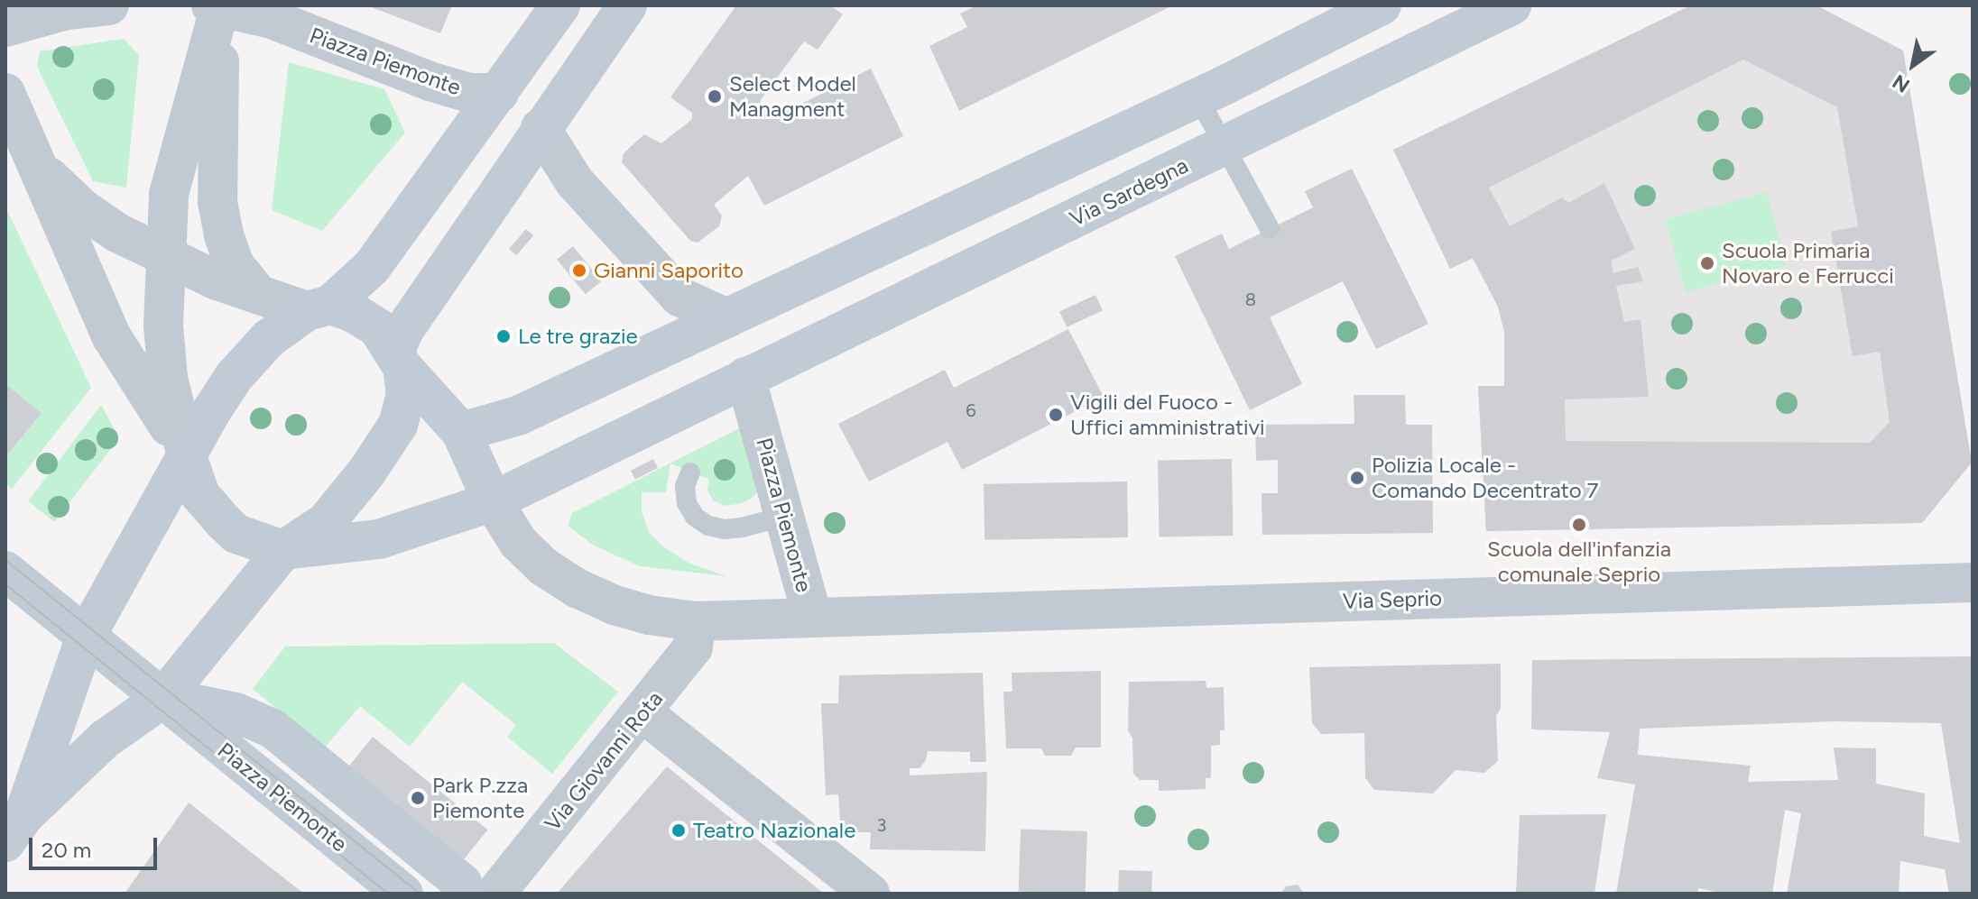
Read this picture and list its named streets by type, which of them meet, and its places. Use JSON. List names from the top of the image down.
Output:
{
  "streets": {
    "main road": ["Piazza Piemonte", "Via Sardegna"],
    "street": ["Via Seprio", "Via Giovanni Rota"]
  },
  "crossings": [
    ["Piazza Piemonte", "Via Sardegna"],
    ["Piazza Piemonte", "Via Seprio"],
    ["Piazza Piemonte", "Via Giovanni Rota"]
  ],
  "places": [
    "Select Model Managment",
    "Scuola Primaria Novaro e Ferrucci",
    "Gianni Saporito",
    "Le tre grazie",
    "Vigili del Fuoco - Uffici amministrativi",
    "Polizia Locale - Comando Decentrato 7",
    "Scuola dell'infanzia comunale Seprio",
    "Park P.zza Piemonte",
    "Teatro Nazionale"
  ],
  "house_numbers": ["8", "6", "3"],
  "scale_bar": "20 m",
  "north": "bottom left"
}
